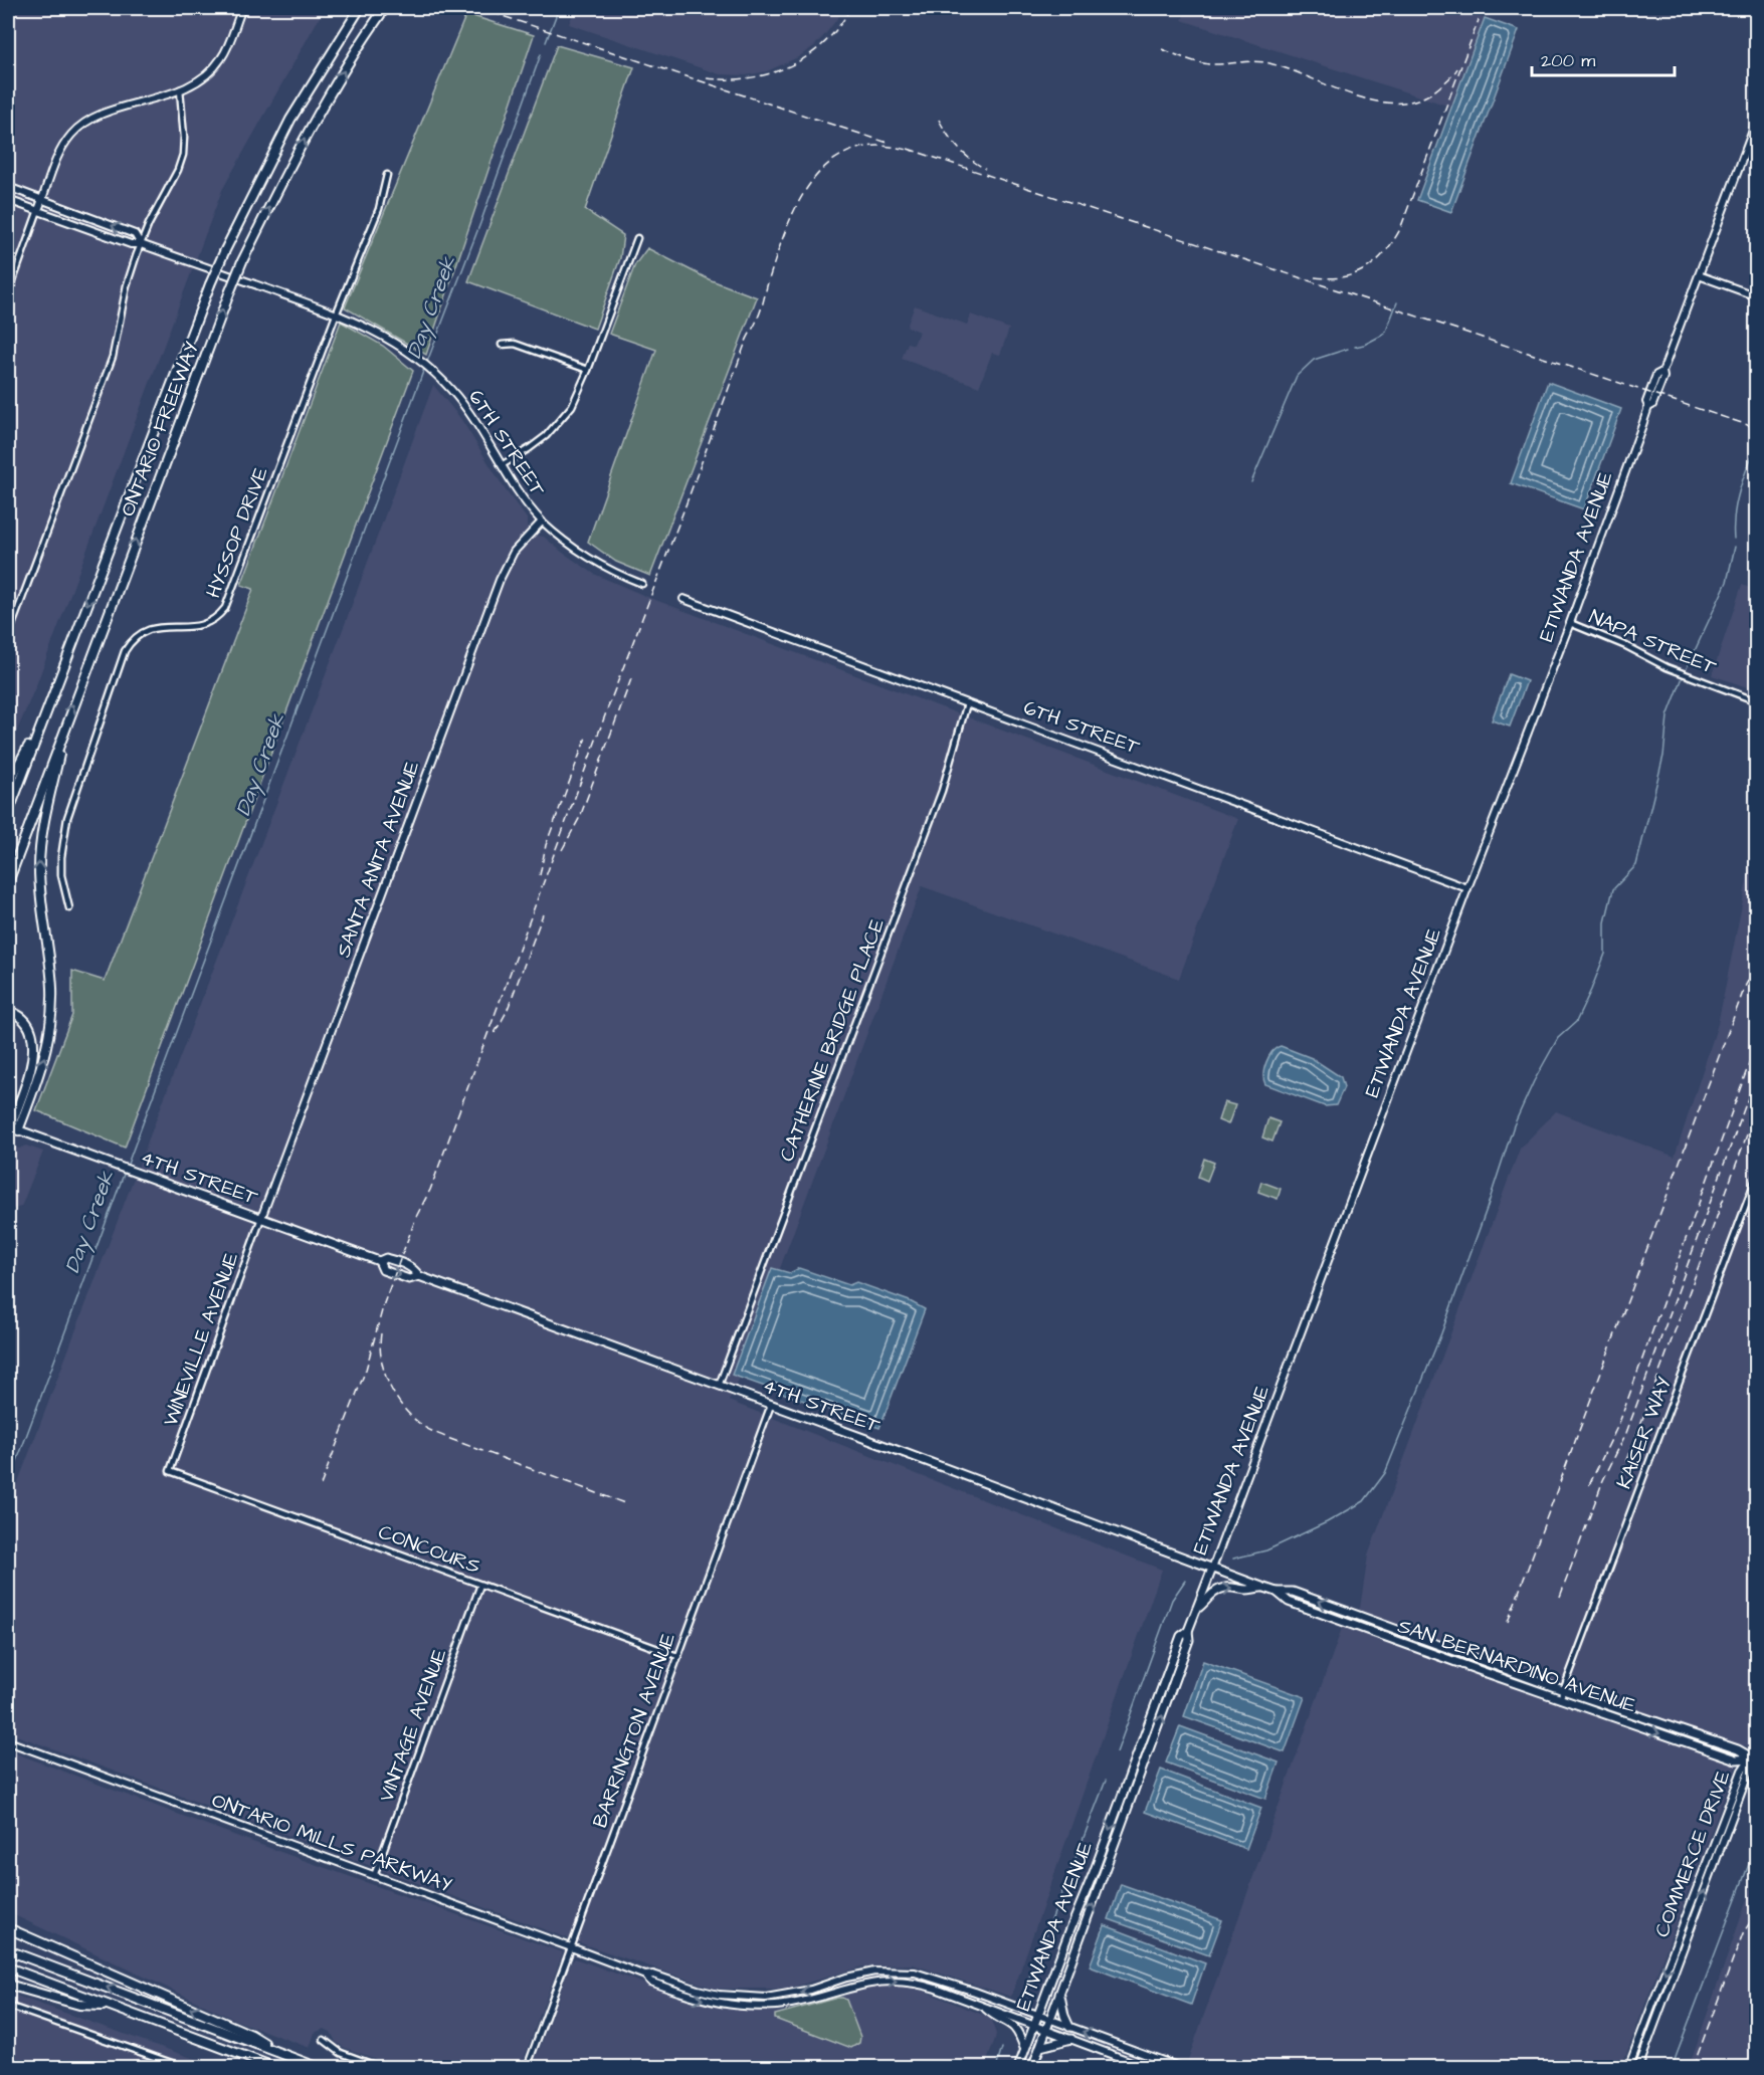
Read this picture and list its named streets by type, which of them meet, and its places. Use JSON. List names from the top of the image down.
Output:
{
  "streets": {
    "highway": ["ONTARIO FREEWAY"],
    "main road": [
      "6TH STREET",
      "ETIWANDA AVENUE",
      "SANTA ANITA AVENUE",
      "4TH STREET",
      "SAN BERNARDINO AVENUE",
      "ONTARIO MILLS PARKWAY",
      "COMMERCE DRIVE"
    ],
    "street": [
      "HYSSOP DRIVE",
      "NAPA STREET",
      "CATHERINE BRIDGE PLACE",
      "WINEVILLE AVENUE",
      "KAISER WAY",
      "CONCOURS",
      "VINTAGE AVENUE",
      "BARRINGTON AVENUE"
    ]
  },
  "crossings": [
    ["6TH STREET", "HYSSOP DRIVE"],
    ["6TH STREET", "ETIWANDA AVENUE"],
    ["6TH STREET", "SANTA ANITA AVENUE"],
    ["6TH STREET", "CATHERINE BRIDGE PLACE"],
    ["ETIWANDA AVENUE", "NAPA STREET"],
    ["ETIWANDA AVENUE", "4TH STREET"],
    ["ETIWANDA AVENUE", "SAN BERNARDINO AVENUE"],
    ["ETIWANDA AVENUE", "ONTARIO MILLS PARKWAY"],
    ["SANTA ANITA AVENUE", "4TH STREET"],
    ["SANTA ANITA AVENUE", "WINEVILLE AVENUE"],
    ["CATHERINE BRIDGE PLACE", "4TH STREET"],
    ["4TH STREET", "WINEVILLE AVENUE"],
    ["4TH STREET", "SAN BERNARDINO AVENUE"],
    ["4TH STREET", "BARRINGTON AVENUE"],
    ["WINEVILLE AVENUE", "CONCOURS"],
    ["KAISER WAY", "SAN BERNARDINO AVENUE"],
    ["CONCOURS", "VINTAGE AVENUE"],
    ["CONCOURS", "BARRINGTON AVENUE"],
    ["SAN BERNARDINO AVENUE", "COMMERCE DRIVE"],
    ["VINTAGE AVENUE", "ONTARIO MILLS PARKWAY"],
    ["BARRINGTON AVENUE", "ONTARIO MILLS PARKWAY"]
  ],
  "water": ["Day Creek"],
  "scale_bar": "200 m"
}
